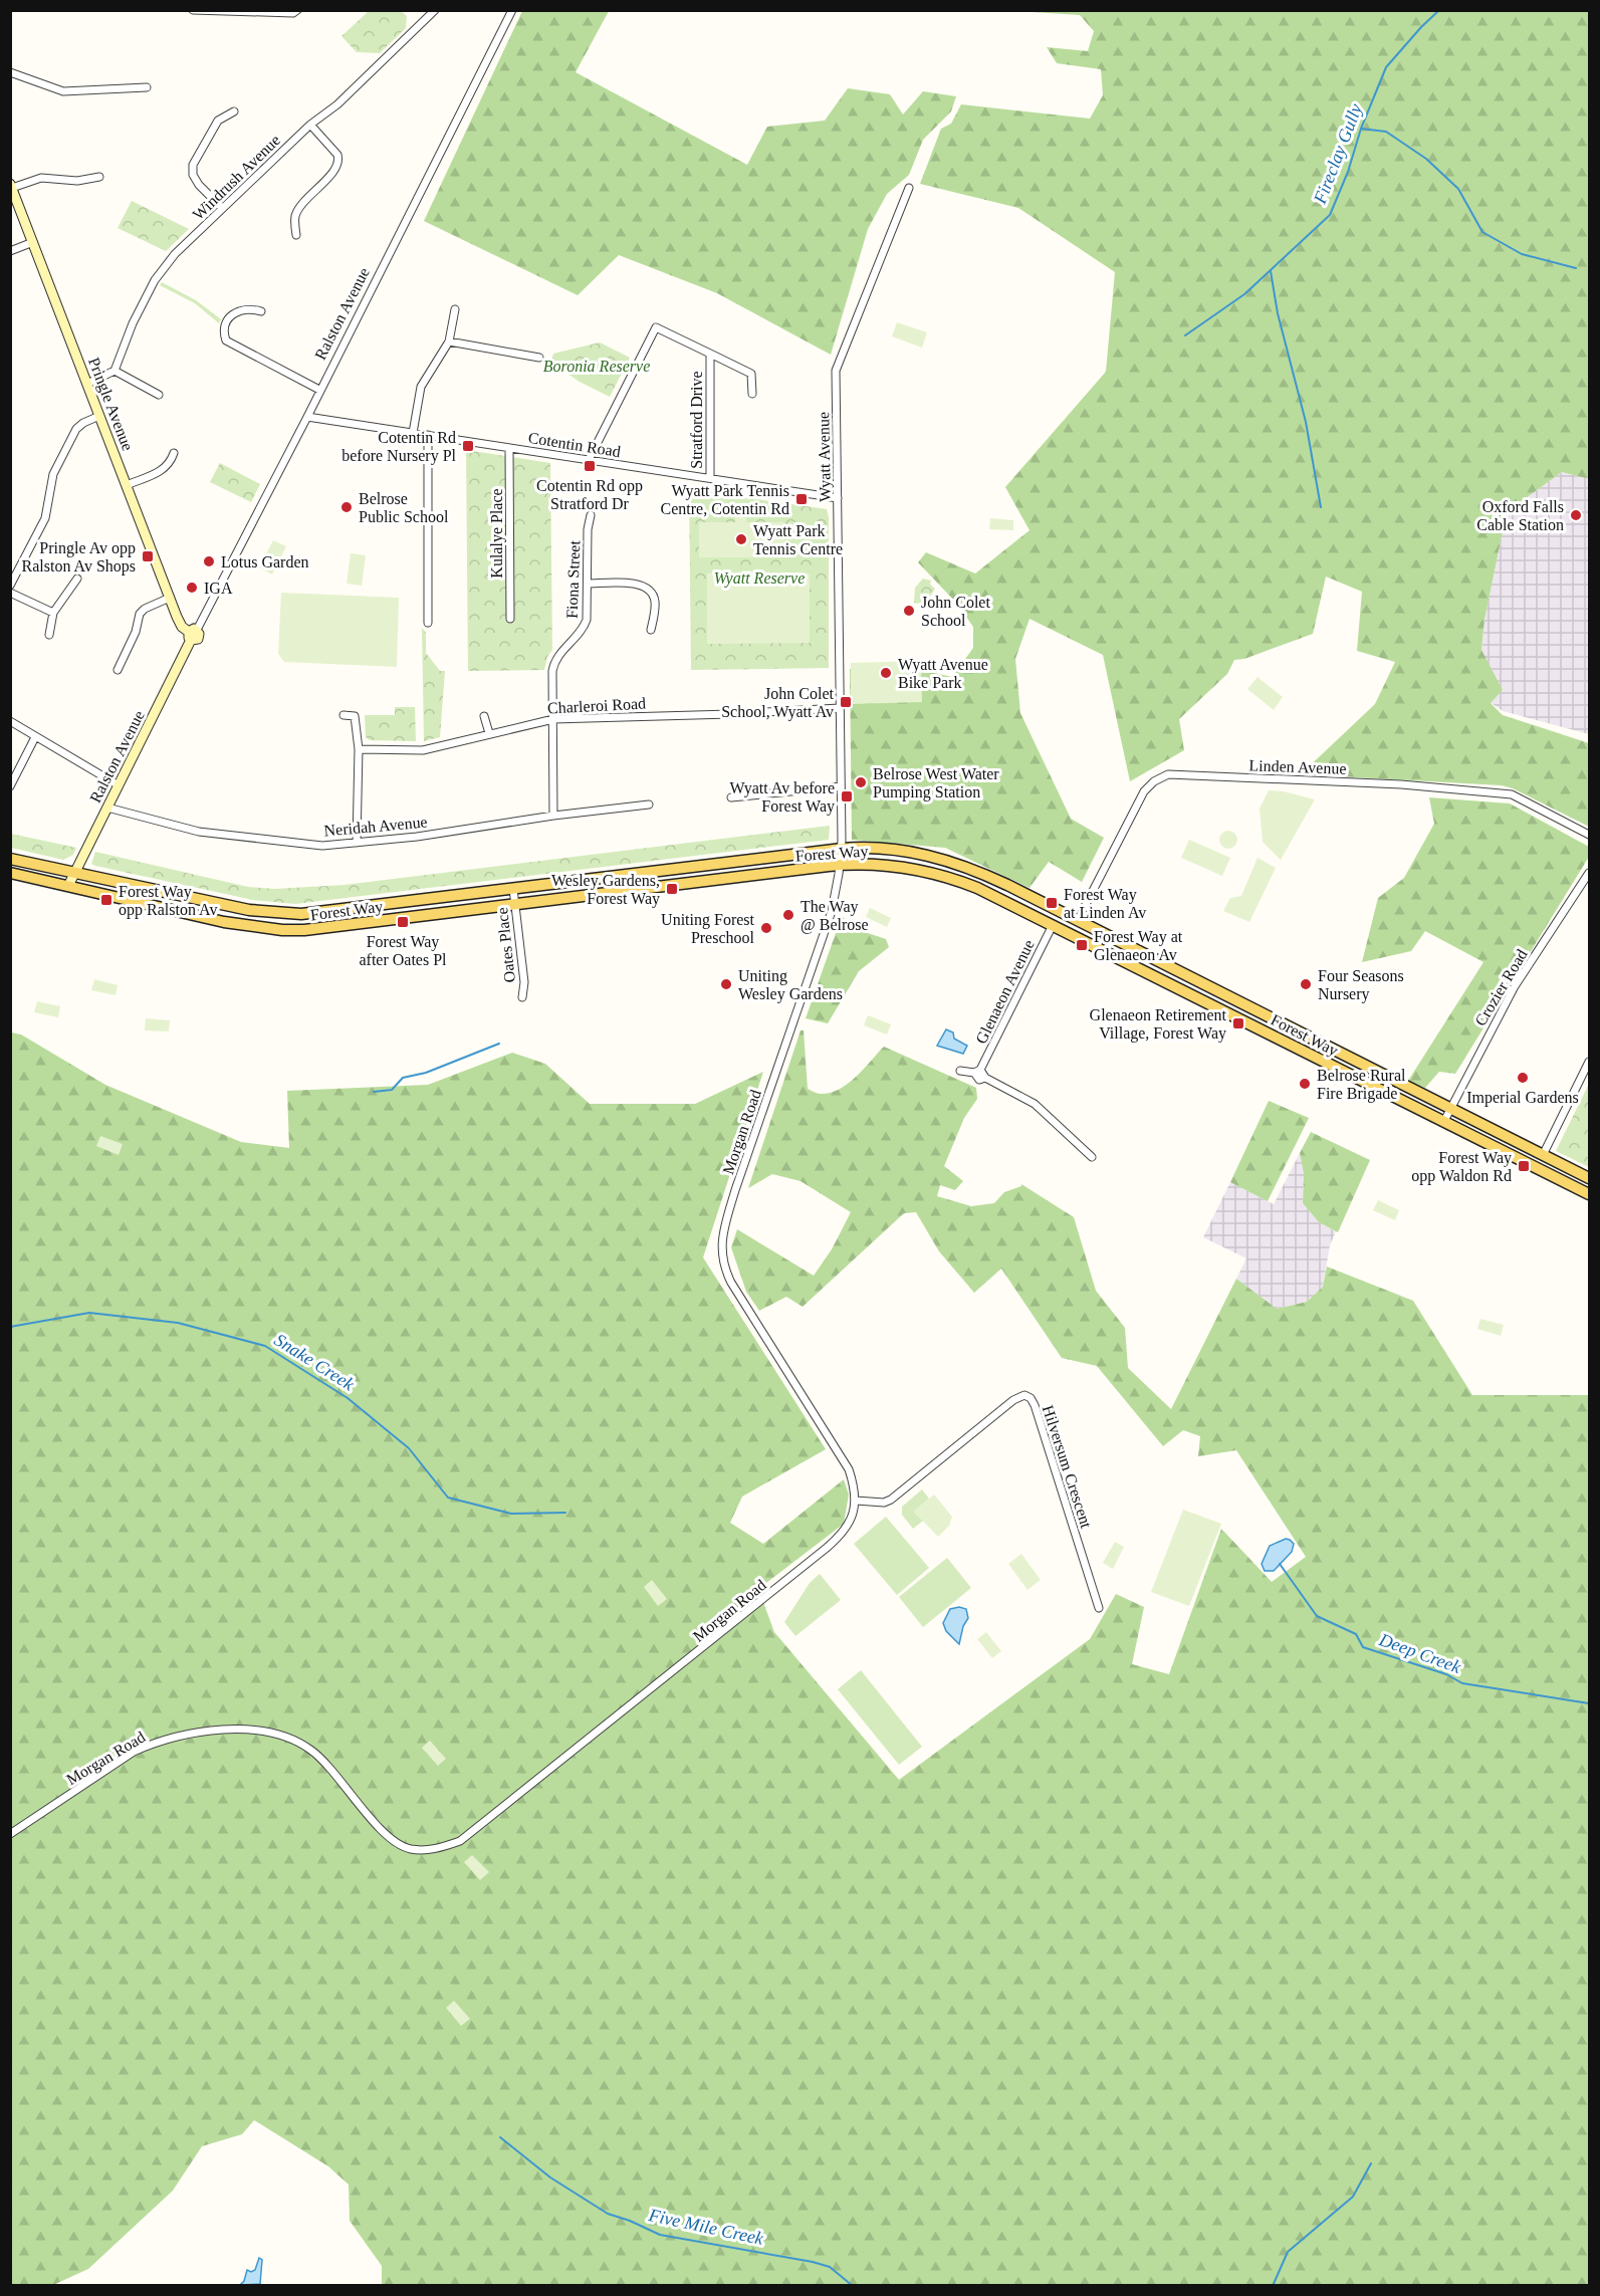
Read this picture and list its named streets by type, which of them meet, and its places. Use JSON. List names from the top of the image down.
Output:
{
  "streets": {
    "main road": ["Forest Way"],
    "street": [
      "Windrush Avenue",
      "Ralston Avenue",
      "Pringle Avenue",
      "Stratford Drive",
      "Cotentin Road",
      "Wyatt Avenue",
      "Kulalye Place",
      "Fiona Street",
      "Charleroi Road",
      "Linden Avenue",
      "Neridah Avenue",
      "Oates Place",
      "Crozier Road",
      "Glenaeon Avenue",
      "Morgan Road",
      "Hilversum Crescent"
    ]
  },
  "crossings": [
    ["Ralston Avenue", "Pringle Avenue"],
    ["Ralston Avenue", "Cotentin Road"],
    ["Ralston Avenue", "Neridah Avenue"],
    ["Ralston Avenue", "Forest Way"],
    ["Stratford Drive", "Cotentin Road"],
    ["Cotentin Road", "Wyatt Avenue"],
    ["Cotentin Road", "Kulalye Place"],
    ["Wyatt Avenue", "Charleroi Road"],
    ["Wyatt Avenue", "Forest Way"],
    ["Wyatt Avenue", "Morgan Road"],
    ["Fiona Street", "Charleroi Road"],
    ["Fiona Street", "Neridah Avenue"],
    ["Linden Avenue", "Forest Way"],
    ["Forest Way", "Oates Place"],
    ["Forest Way", "Crozier Road"],
    ["Forest Way", "Glenaeon Avenue"],
    ["Forest Way", "Morgan Road"],
    ["Morgan Road", "Hilversum Crescent"]
  ],
  "water": [
    "Fireclay Gully",
    "Snake Creek",
    "Deep Creek",
    "Five Mile Creek"
  ],
  "parks": ["Boronia Reserve", "Wyatt Reserve"],
  "places": {
    "transit": [
      "Cotentin Rd before Nursery Pl",
      "Cotentin Rd opp Stratford Dr",
      "Wyatt Park Tennis Centre, Cotentin Rd",
      "Pringle Av opp Ralston Av Shops",
      "John Colet School, Wyatt Av",
      "Wyatt Av before Forest Way",
      "Wesley Gardens, Forest Way",
      "Forest Way opp Ralston Av",
      "Forest Way at Linden Av",
      "Forest Way after Oates Pl",
      "Forest Way at Glenaeon Av",
      "Glenaeon Retirement Village, Forest Way",
      "Forest Way opp Waldon Rd"
    ],
    "other": [
      "Belrose Public School",
      "Oxford Falls Cable Station",
      "Wyatt Park Tennis Centre",
      "Lotus Garden",
      "IGA",
      "John Colet School",
      "Wyatt Avenue Bike Park",
      "Belrose West Water Pumping Station",
      "The Way @ Belrose",
      "Uniting Forest Preschool",
      "Uniting Wesley Gardens",
      "Four Seasons Nursery",
      "Imperial Gardens",
      "Belrose Rural Fire Brigade"
    ]
  }
}
